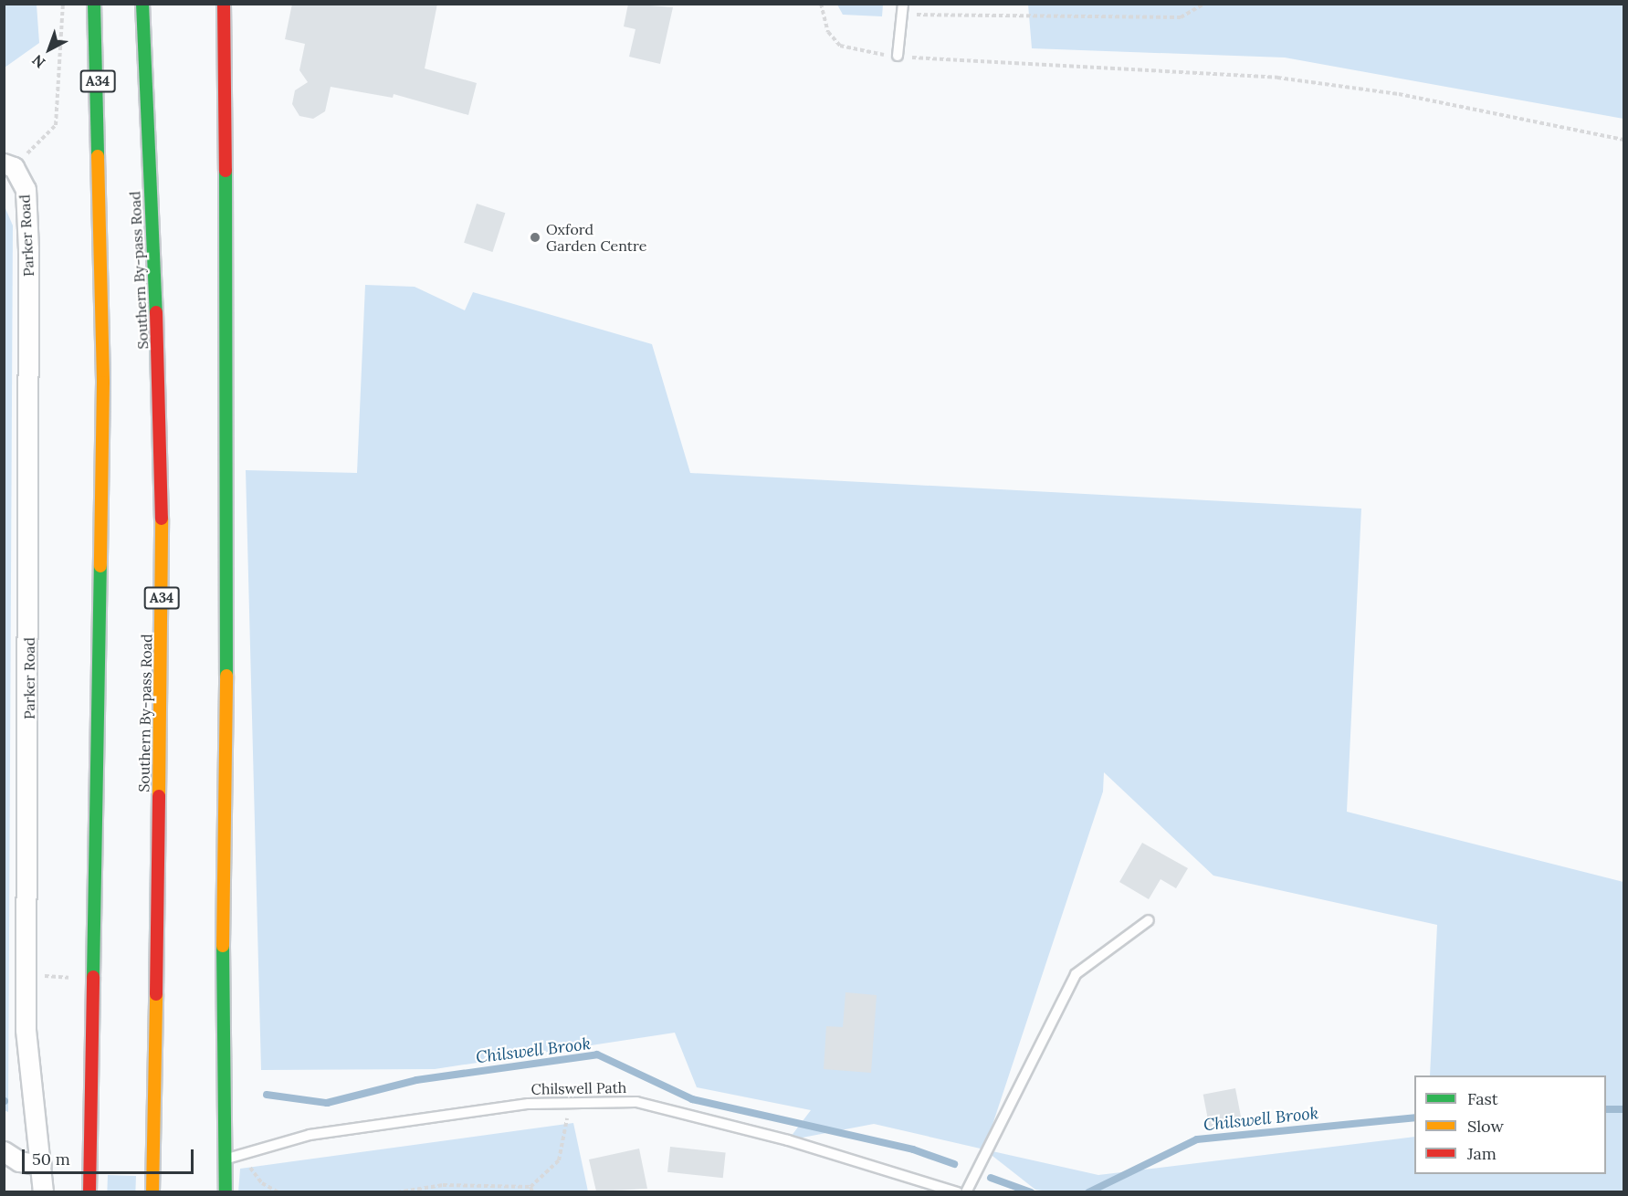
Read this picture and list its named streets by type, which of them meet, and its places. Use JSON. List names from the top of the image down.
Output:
{
  "streets": {
    "main road": ["A34", "Southern By-pass Road"],
    "street": ["Parker Road"],
    "lane": ["Chilswell Path"]
  },
  "water": ["Chilswell Brook"],
  "places": ["Oxford Garden Centre"],
  "legend": ["Fast", "Slow", "Jam"],
  "scale_bar": "50 m",
  "north": "bottom left"
}
